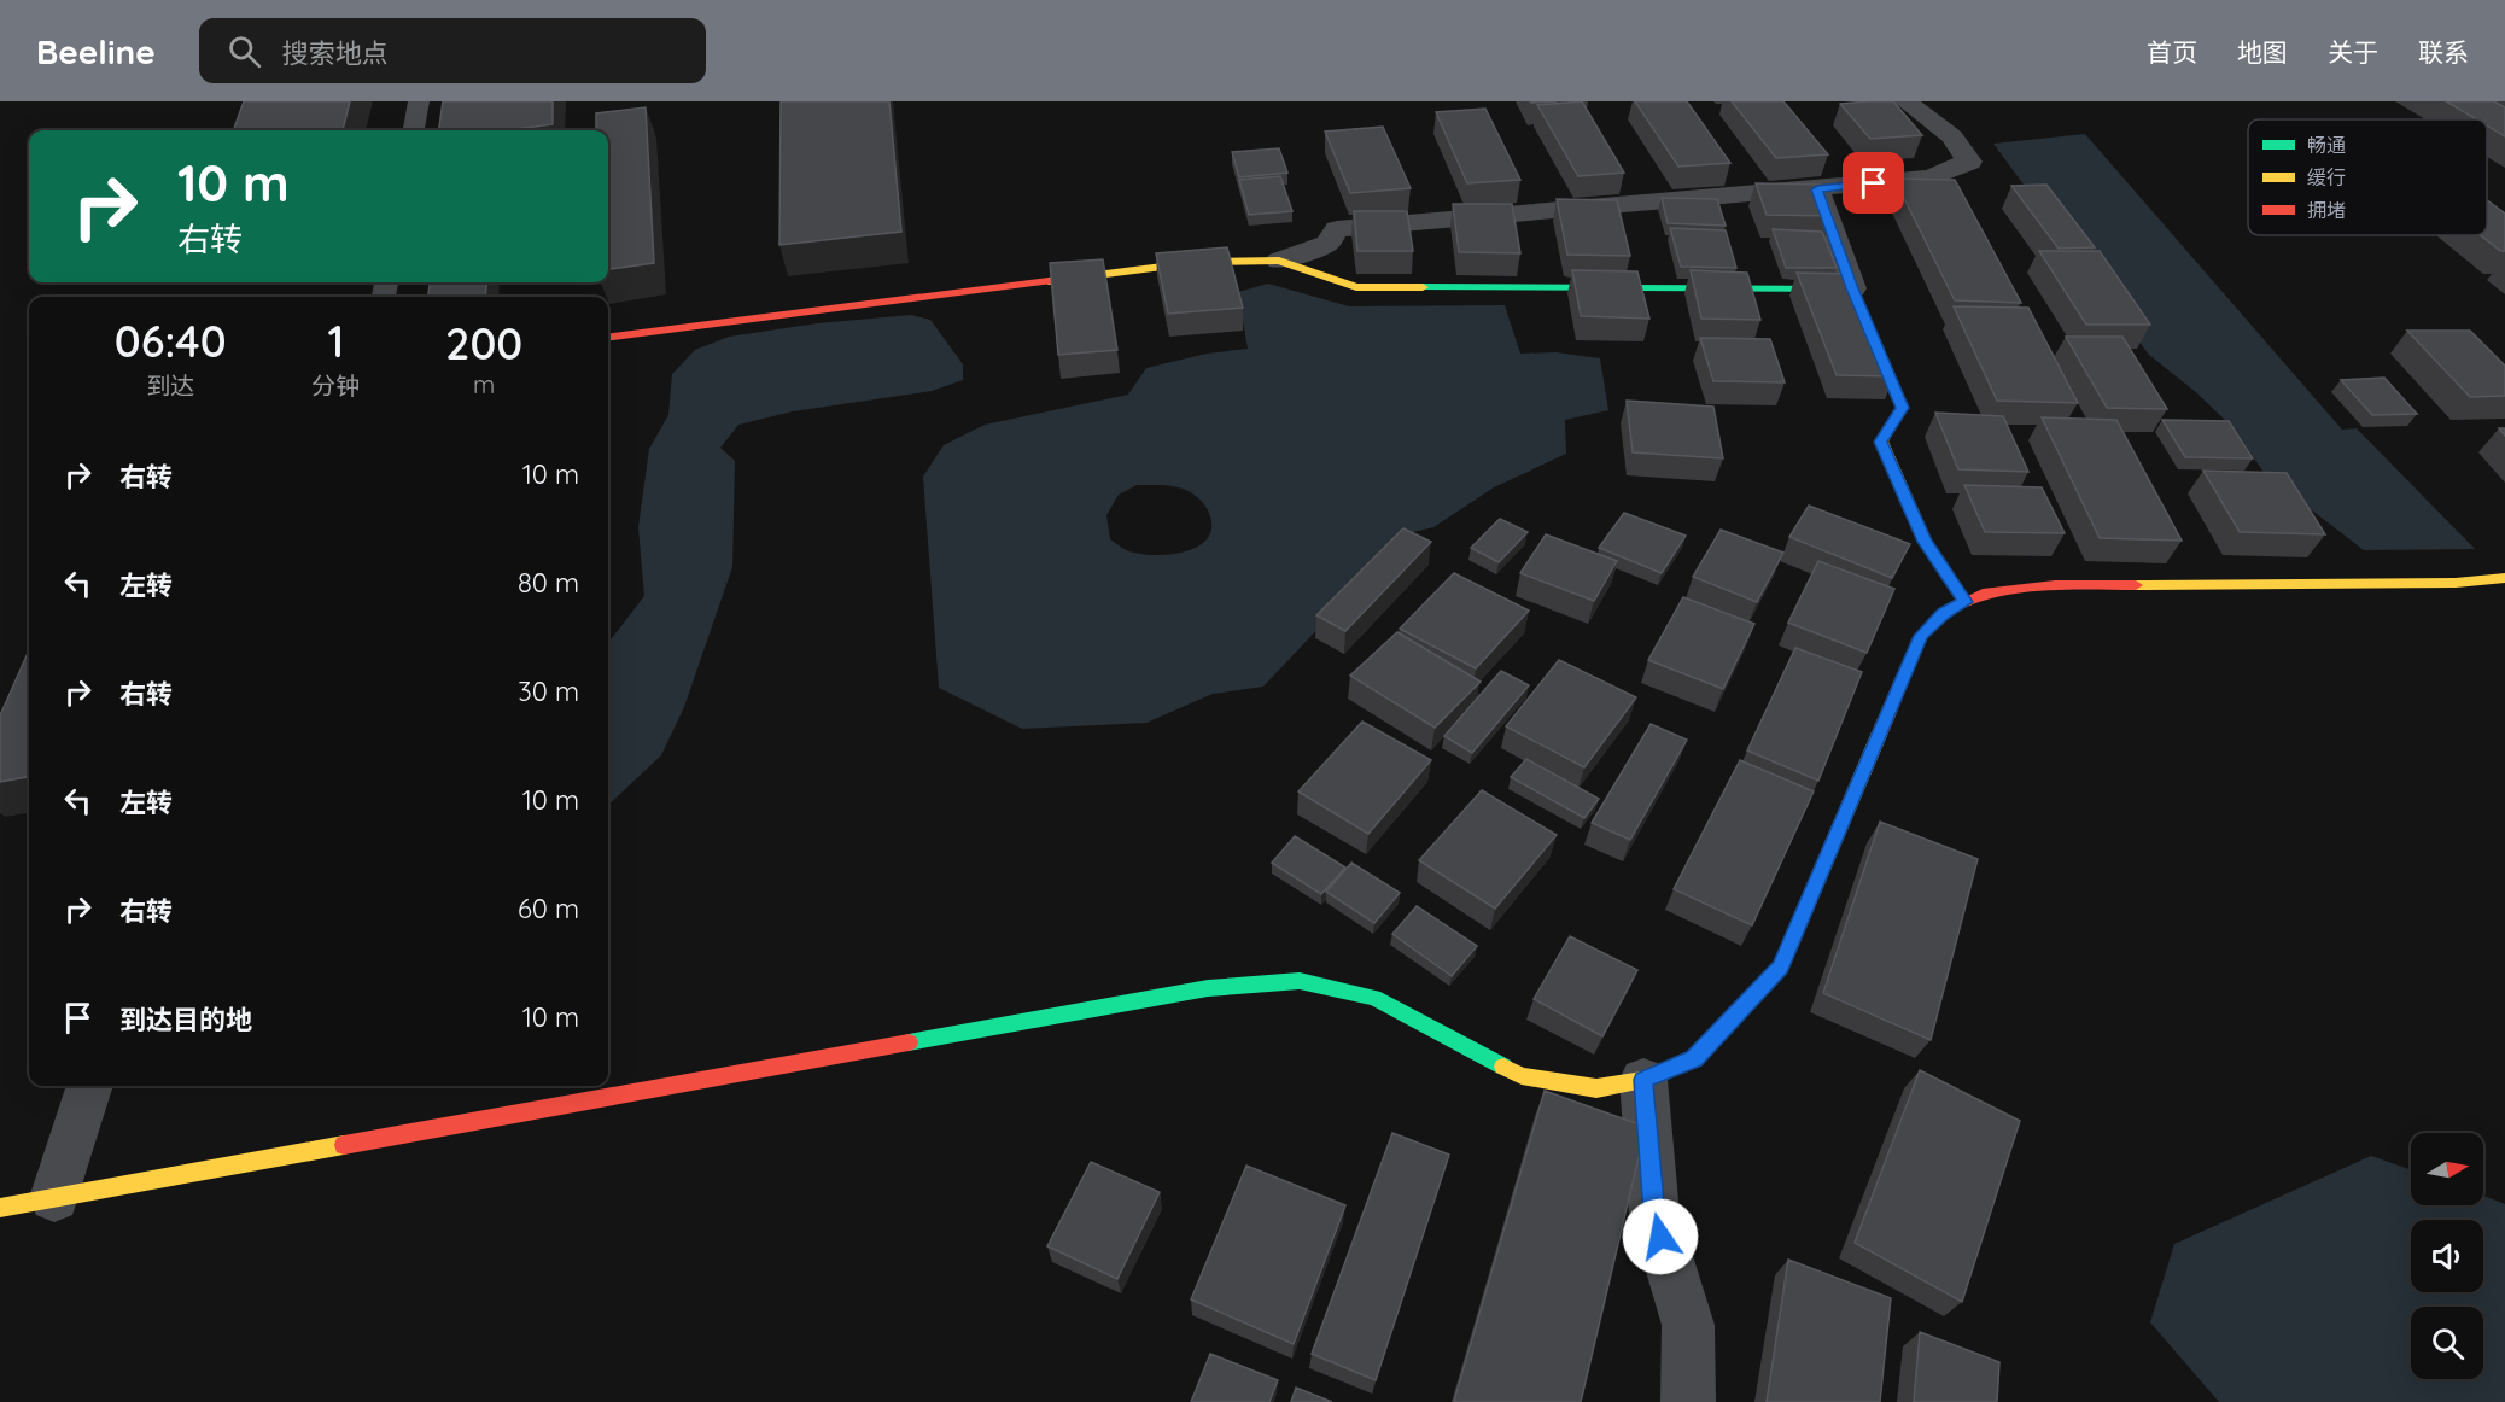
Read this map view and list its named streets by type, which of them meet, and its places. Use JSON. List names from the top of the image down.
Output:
{
  "legend": ["畅通", "缓行", "拥堵"],
  "north": "right",
  "page": {
    "header": "Beeline",
    "search": "搜索地点",
    "nav": [
      "首页",
      "地图",
      "关于",
      "联系"
    ],
    "turn": ["10 m", "右转"],
    "eta": [
      "06:40",
      "到达",
      "1",
      "分钟",
      "200",
      "m"
    ],
    "list": [
      {
        "name": "右转",
        "value": "10 m"
      },
      {
        "name": "左转",
        "value": "80 m"
      },
      {
        "name": "右转",
        "value": "30 m"
      },
      {
        "name": "左转",
        "value": "10 m"
      },
      {
        "name": "右转",
        "value": "60 m"
      },
      {
        "name": "到达目的地",
        "value": "10 m"
      }
    ]
  }
}
